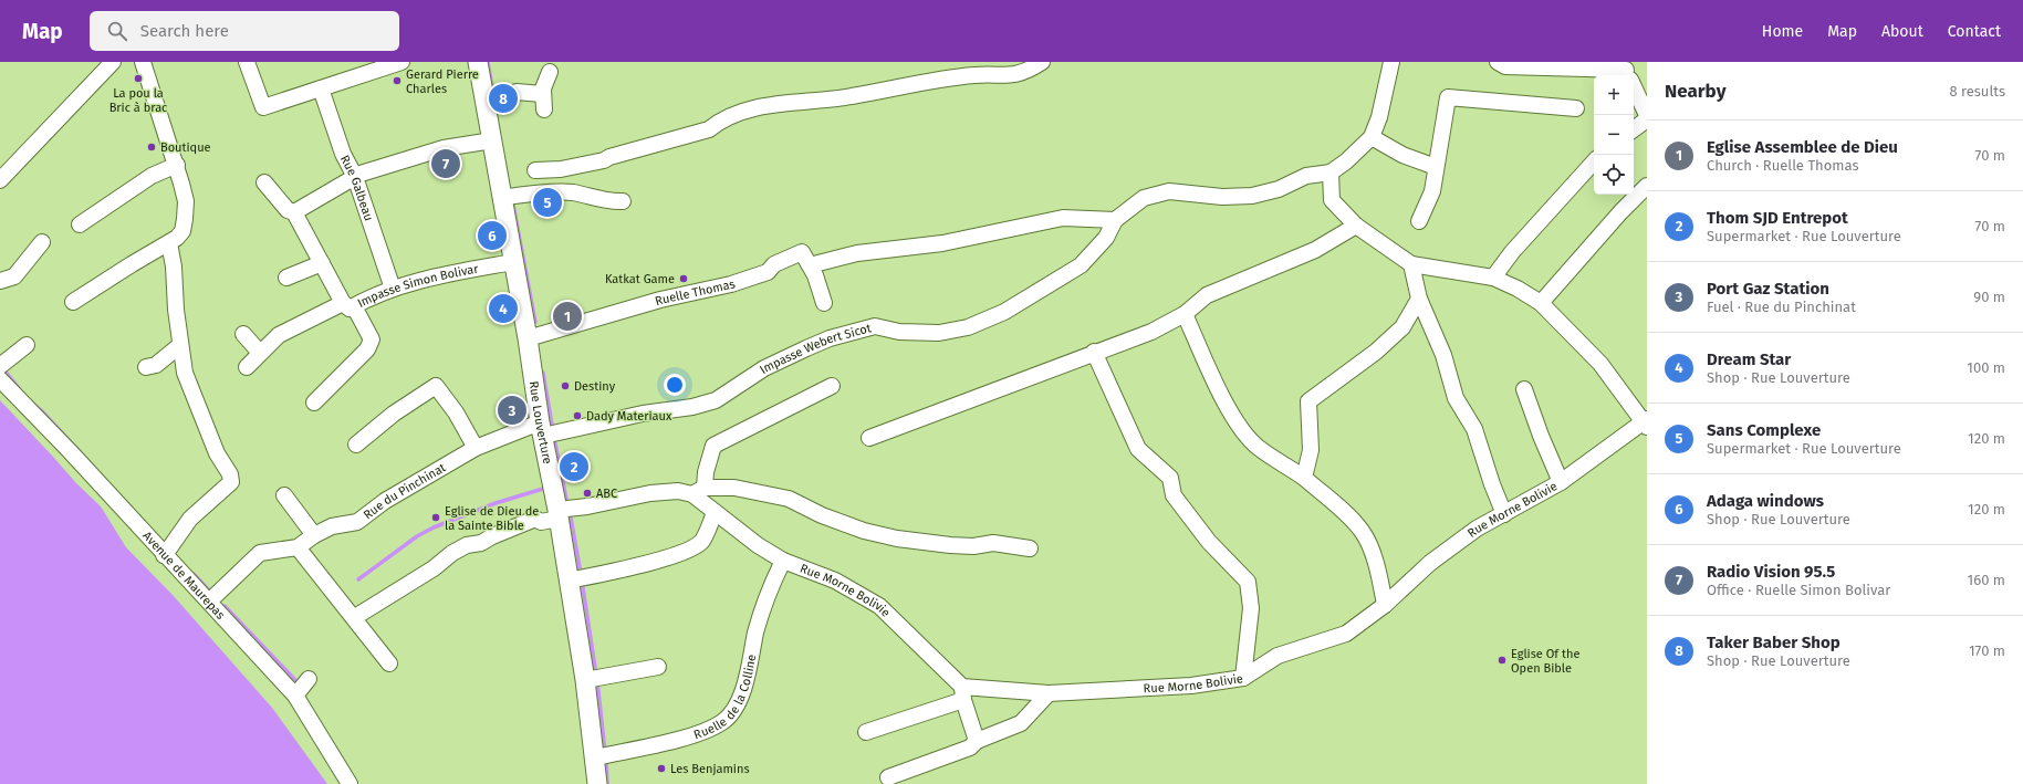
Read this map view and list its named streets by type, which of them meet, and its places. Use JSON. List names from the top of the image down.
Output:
{
  "streets": {
    "main road": ["Rue Louverture"],
    "street": [
      "Rue Galbeau",
      "Impasse Simon Bolivar",
      "Ruelle Thomas",
      "Impasse Webert Sicot",
      "Rue du Pinchinat",
      "Rue Morne Bolivie",
      "Avenue de Maurepas",
      "Ruelle de la Colline"
    ]
  },
  "crossings": [
    ["Rue Galbeau", "Impasse Simon Bolivar"],
    ["Impasse Simon Bolivar", "Rue Louverture"],
    ["Ruelle Thomas", "Rue Louverture"],
    ["Impasse Webert Sicot", "Rue Louverture"],
    ["Impasse Webert Sicot", "Rue du Pinchinat"],
    ["Rue Louverture", "Rue du Pinchinat"],
    ["Rue Louverture", "Ruelle de la Colline"],
    ["Rue Morne Bolivie", "Ruelle de la Colline"]
  ],
  "places": [
    "La pou la Bric à brac",
    "Gerard Pierre Charles",
    "Boutique",
    "Katkat Game",
    "Destiny",
    "Dady Materiaux",
    "ABC",
    "Eglise de Dieu de la Sainte Bible",
    "Eglise Of the Open Bible",
    "Les Benjamins"
  ],
  "page": {
    "header": "Map",
    "search": "Search here",
    "nav": [
      "Home",
      "Map",
      "About",
      "Contact"
    ],
    "heading": ["Nearby", "8 results"],
    "map_buttons": ["+", "−"],
    "pins": [
      "8",
      "7",
      "5",
      "6",
      "4",
      "1",
      "3",
      "2"
    ],
    "list": [
      {
        "mark": "1",
        "name": "Eglise Assemblee de Dieu",
        "note": "Church · Ruelle Thomas",
        "value": "70 m"
      },
      {
        "mark": "2",
        "name": "Thom SJD Entrepot",
        "note": "Supermarket · Rue Louverture",
        "value": "70 m"
      },
      {
        "mark": "3",
        "name": "Port Gaz Station",
        "note": "Fuel · Rue du Pinchinat",
        "value": "90 m"
      },
      {
        "mark": "4",
        "name": "Dream Star",
        "note": "Shop · Rue Louverture",
        "value": "100 m"
      },
      {
        "mark": "5",
        "name": "Sans Complexe",
        "note": "Supermarket · Rue Louverture",
        "value": "120 m"
      },
      {
        "mark": "6",
        "name": "Adaga windows",
        "note": "Shop · Rue Louverture",
        "value": "120 m"
      },
      {
        "mark": "7",
        "name": "Radio Vision 95.5",
        "note": "Office · Ruelle Simon Bolivar",
        "value": "160 m"
      },
      {
        "mark": "8",
        "name": "Taker Baber Shop",
        "note": "Shop · Rue Louverture",
        "value": "170 m"
      }
    ]
  }
}
